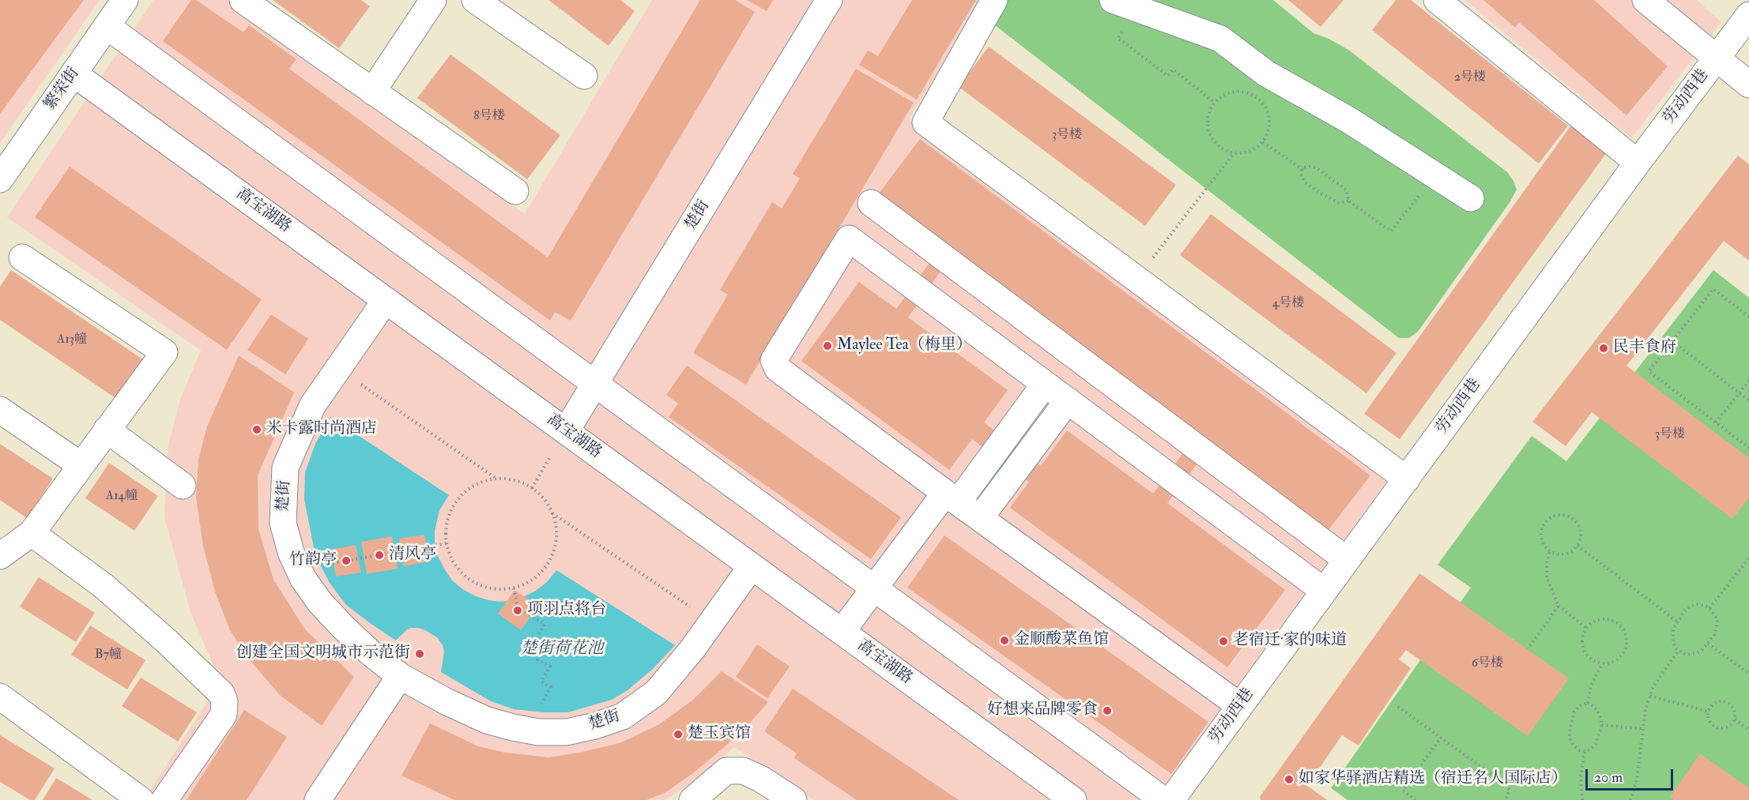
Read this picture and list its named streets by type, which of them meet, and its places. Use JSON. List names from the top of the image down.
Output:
{
  "streets": {
    "street": [
      "繁荣街",
      "劳动西巷",
      "高宝湖路",
      "楚街"
    ]
  },
  "crossings": [
    ["繁荣街", "高宝湖路"],
    ["高宝湖路", "楚街"]
  ],
  "water": ["楚街荷花池"],
  "places": [
    "Maylee Tea（梅里）",
    "民丰食府",
    "米卡露时尚酒店",
    "清风亭",
    "竹韵亭",
    "项羽点将台",
    "金顺酸菜鱼馆",
    "老宿迁·家的味道",
    "创建全国文明城市示范街",
    "好想来品牌零食",
    "楚玉宾馆",
    "如家华驿酒店精选（宿迁名人国际店）"
  ],
  "house_numbers": [
    "2号楼",
    "8号楼",
    "3号楼",
    "4号楼",
    "A13幢",
    "3号楼",
    "A14幢",
    "B7幢",
    "6号楼"
  ],
  "scale_bar": "20 m"
}
